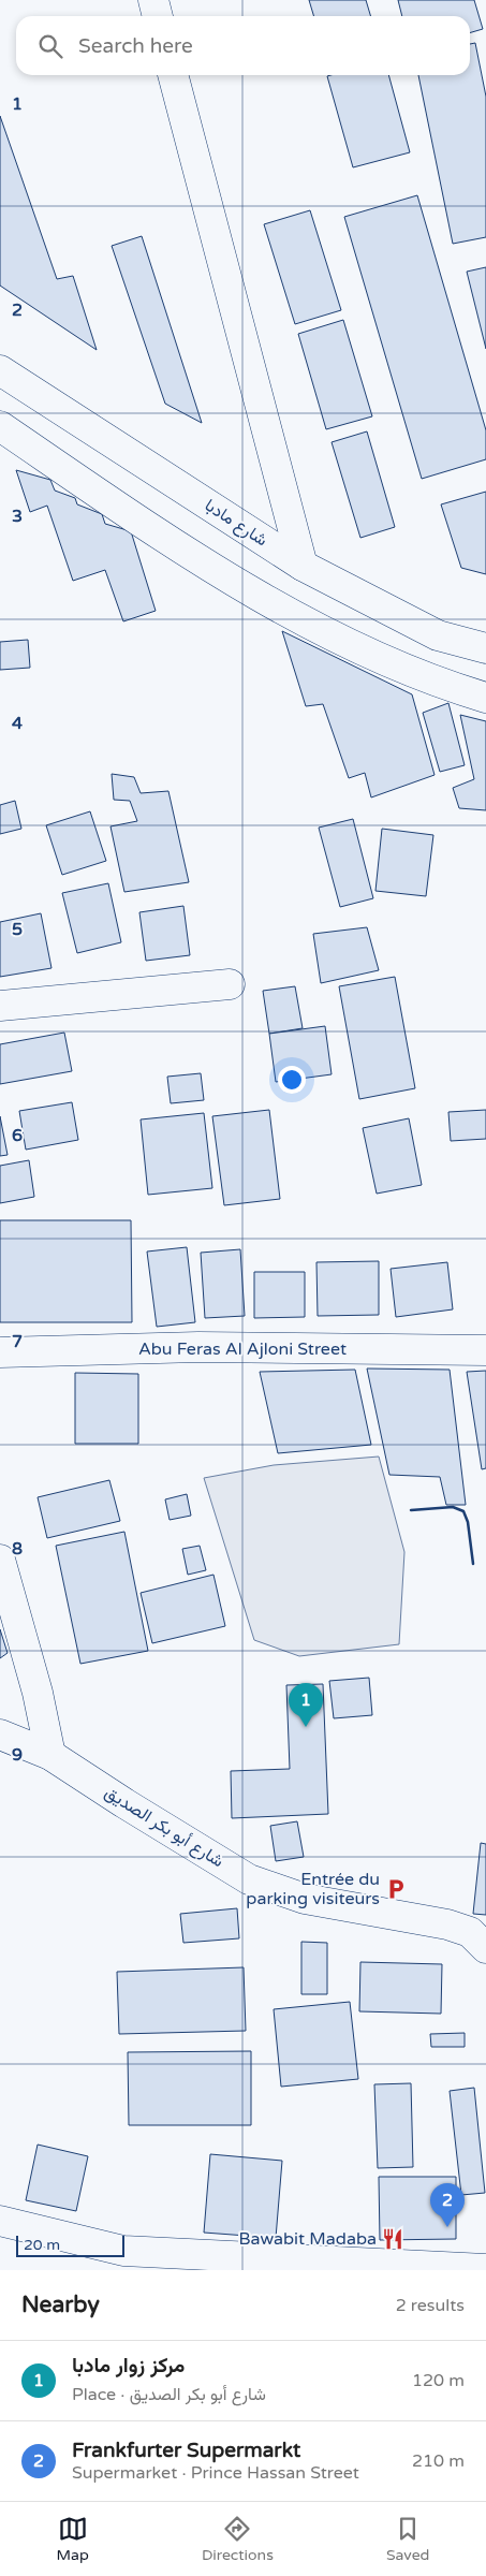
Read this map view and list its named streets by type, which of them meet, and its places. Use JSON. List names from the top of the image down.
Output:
{
  "streets": {
    "street": ["شارع مادبا", "Abu Feras Al Ajloni Street", "شارع أبو بكر الصديق"]
  },
  "places": {
    "parking": ["Entrée du parking visiteurs"],
    "restaurant": ["Bawabit Madaba"]
  },
  "scale_bar": "20 m",
  "page": {
    "search": "Search here",
    "pins": ["1", "2"],
    "scale": "20 m",
    "heading": ["Nearby", "2 results"],
    "list": [
      {
        "mark": "1",
        "name": "مركز زوار مادبا",
        "note": "Place · شارع أبو بكر الصديق",
        "value": "120 m"
      },
      {
        "mark": "2",
        "name": "Frankfurter Supermarkt",
        "note": "Supermarket · Prince Hassan Street",
        "value": "210 m"
      }
    ],
    "nav": ["Map", "Directions", "Saved"]
  },
  "grid": {
    "rows": [
      "1",
      "2",
      "3",
      "4",
      "5",
      "6",
      "7",
      "8",
      "9"
    ]
  }
}
